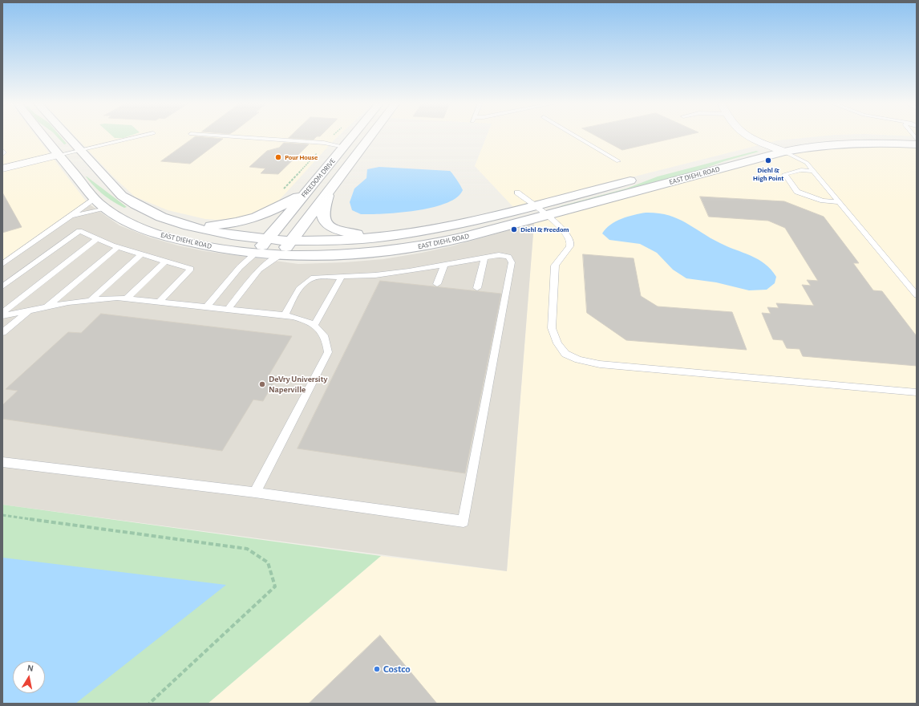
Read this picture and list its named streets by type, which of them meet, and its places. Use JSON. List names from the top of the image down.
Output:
{
  "streets": {
    "street": ["EAST DIEHL ROAD", "FREEDOM DRIVE"]
  },
  "crossings": [
    ["EAST DIEHL ROAD", "FREEDOM DRIVE"]
  ],
  "places": [
    "Pour House",
    "Diehl & High Point",
    "Diehl & Freedom",
    "DeVry University Naperville",
    "Costco"
  ],
  "north": "top"
}
